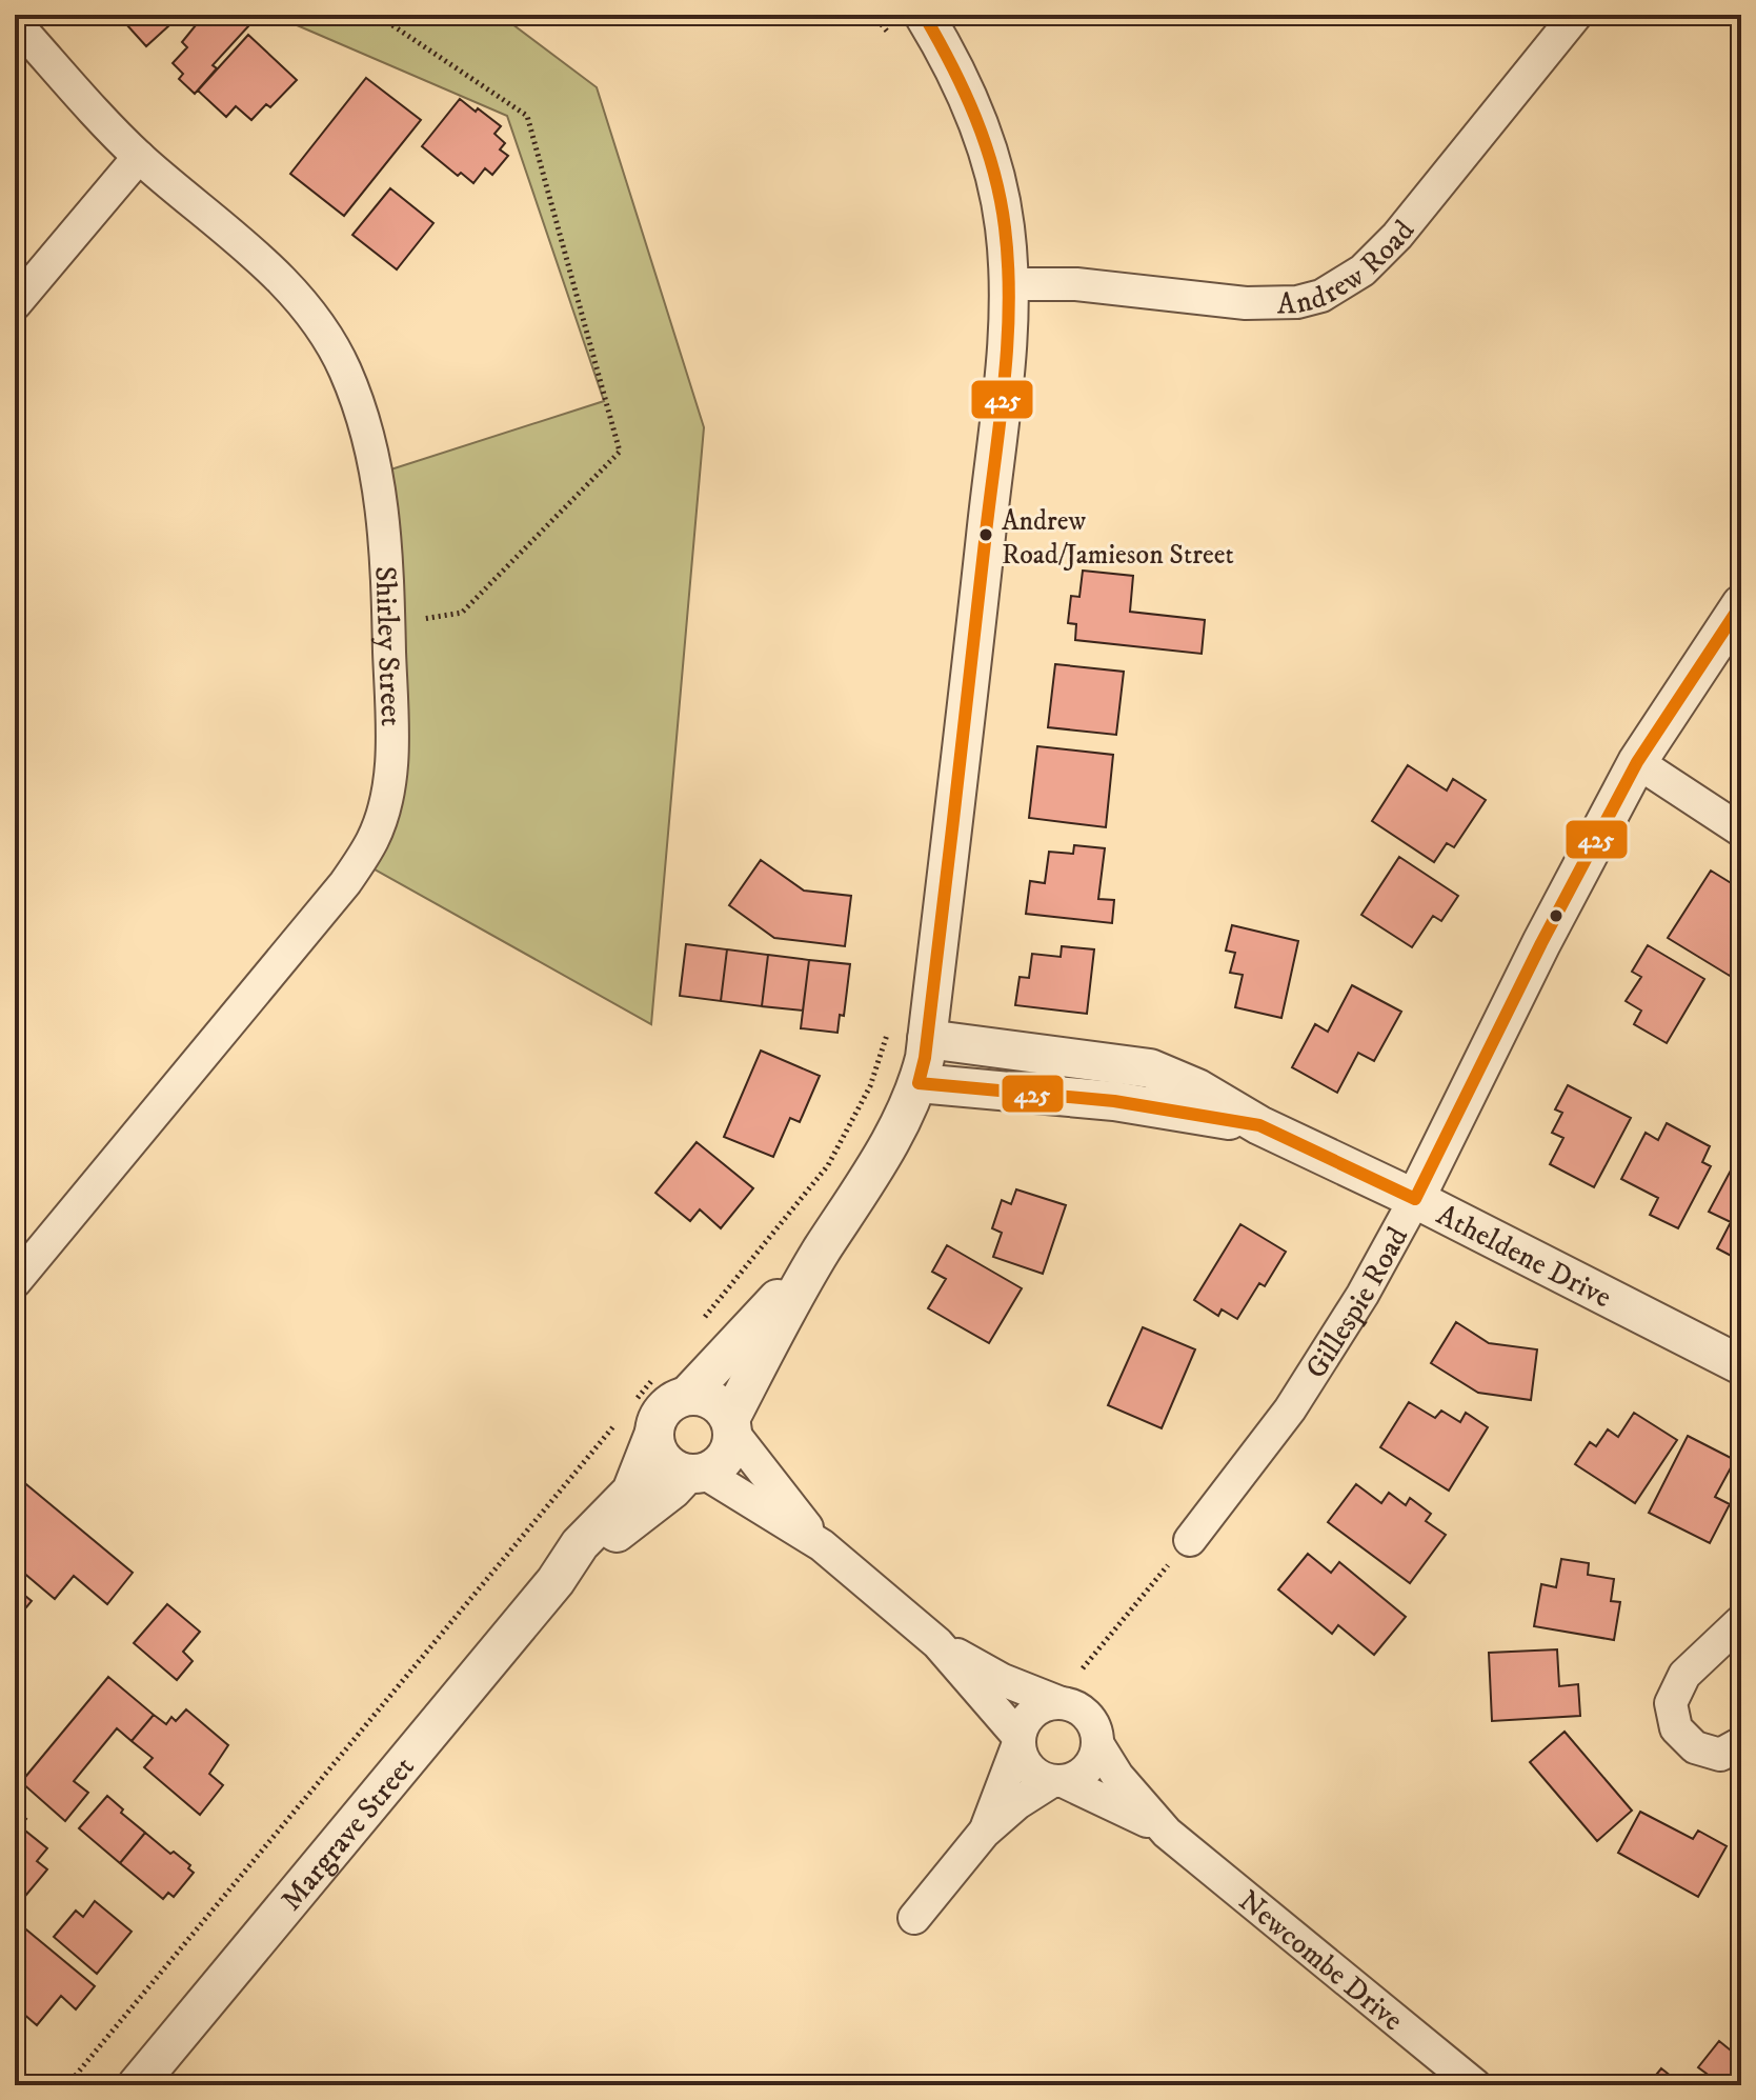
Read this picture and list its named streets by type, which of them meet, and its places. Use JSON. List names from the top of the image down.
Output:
{
  "streets": {
    "street": [
      "Andrew Road",
      "Shirley Street",
      "Atheldene Drive",
      "Gillespie Road",
      "Margrave Street",
      "Newcombe Drive"
    ]
  },
  "crossings": [
    ["Atheldene Drive", "Gillespie Road"]
  ],
  "places": ["Andrew Road/Jamieson Street"],
  "lines": ["transit line 425"]
}
